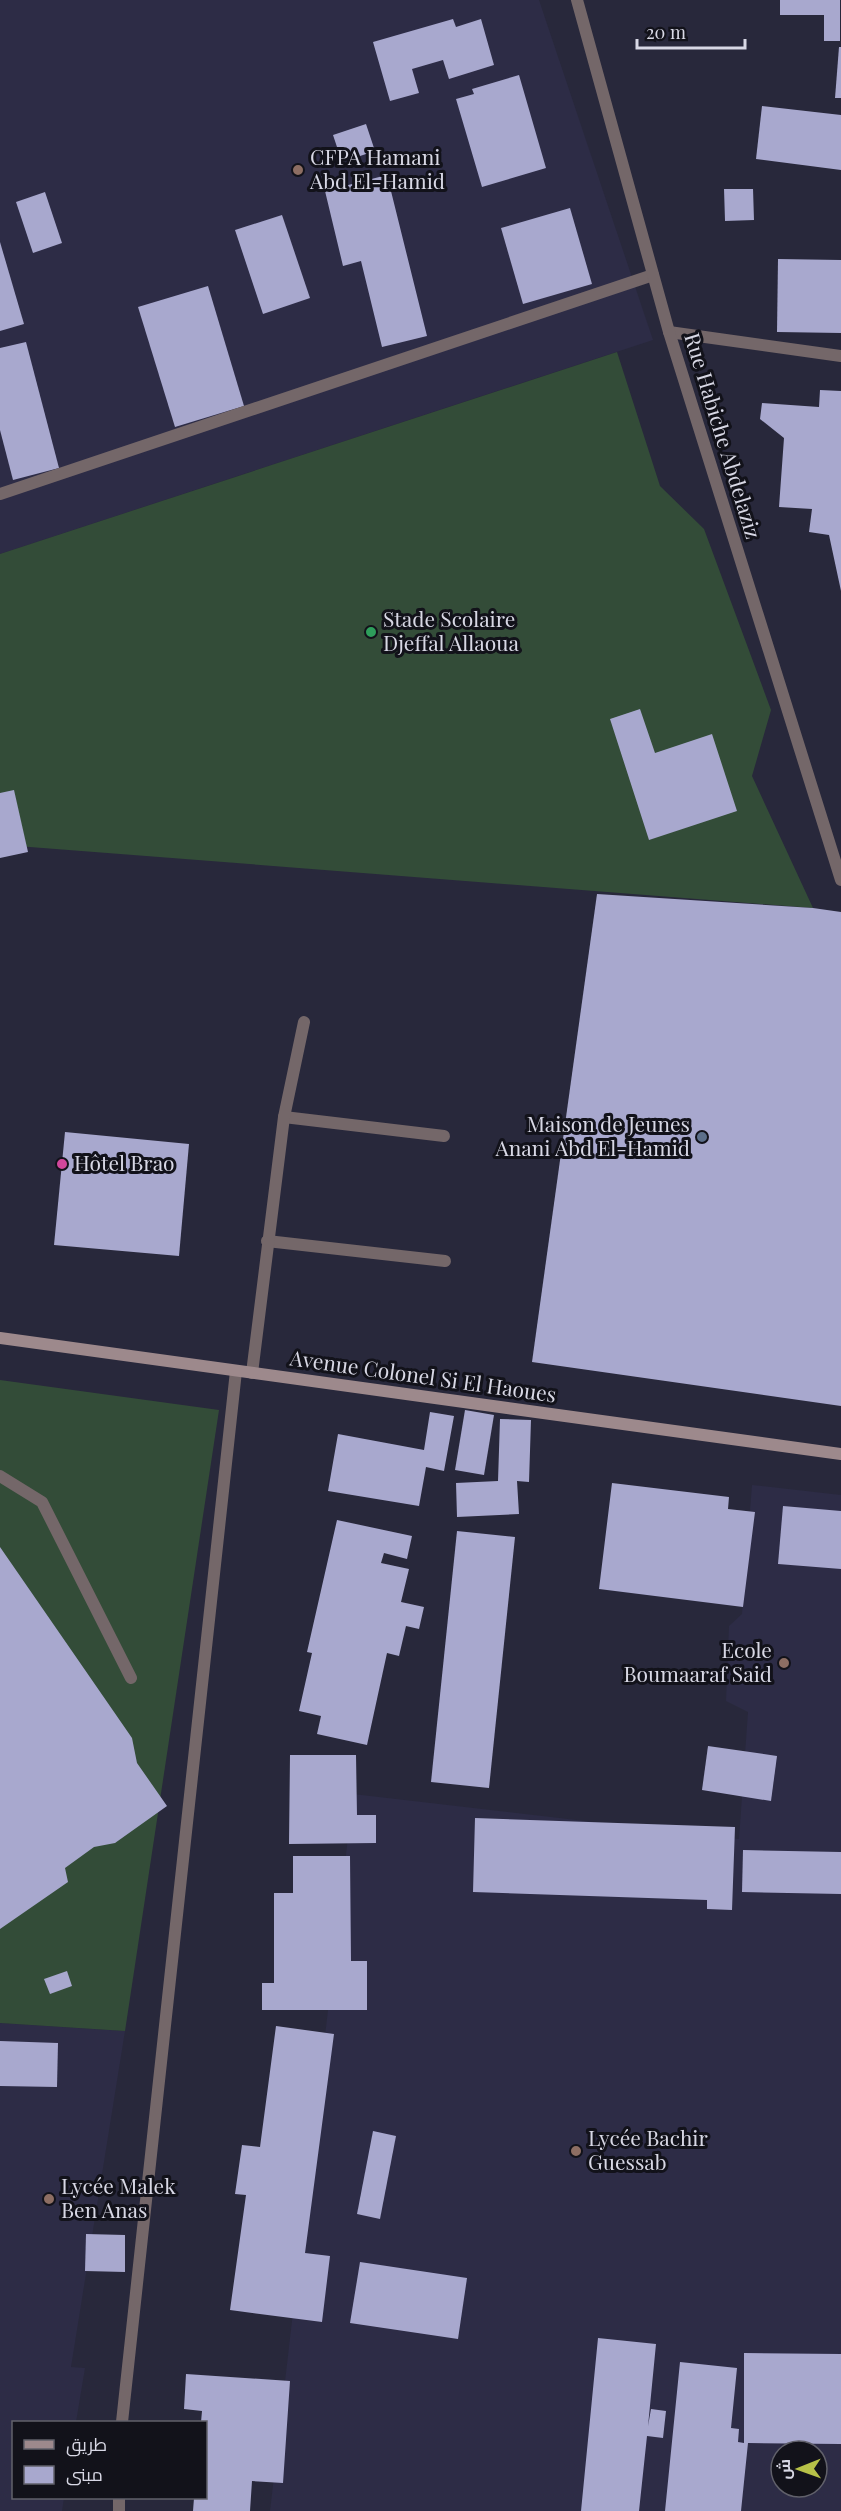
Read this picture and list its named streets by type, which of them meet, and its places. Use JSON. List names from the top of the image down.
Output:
{
  "streets": {
    "main road": ["Avenue Colonel Si El Haoues"],
    "street": ["Rue Habiche Abdelaziz"]
  },
  "places": [
    "CFPA Hamani Abd El-Hamid",
    "Stade Scolaire Djeffal Allaoua",
    "Maison de Jeunes Anani Abd El-Hamid",
    "Hôtel Brao",
    "Ecole Boumaaraf Said",
    "Lycée Bachir Guessab",
    "Lycée Malek Ben Anas"
  ],
  "legend": ["طريق", "مبنى"],
  "scale_bar": "20 m",
  "north": "left"
}
